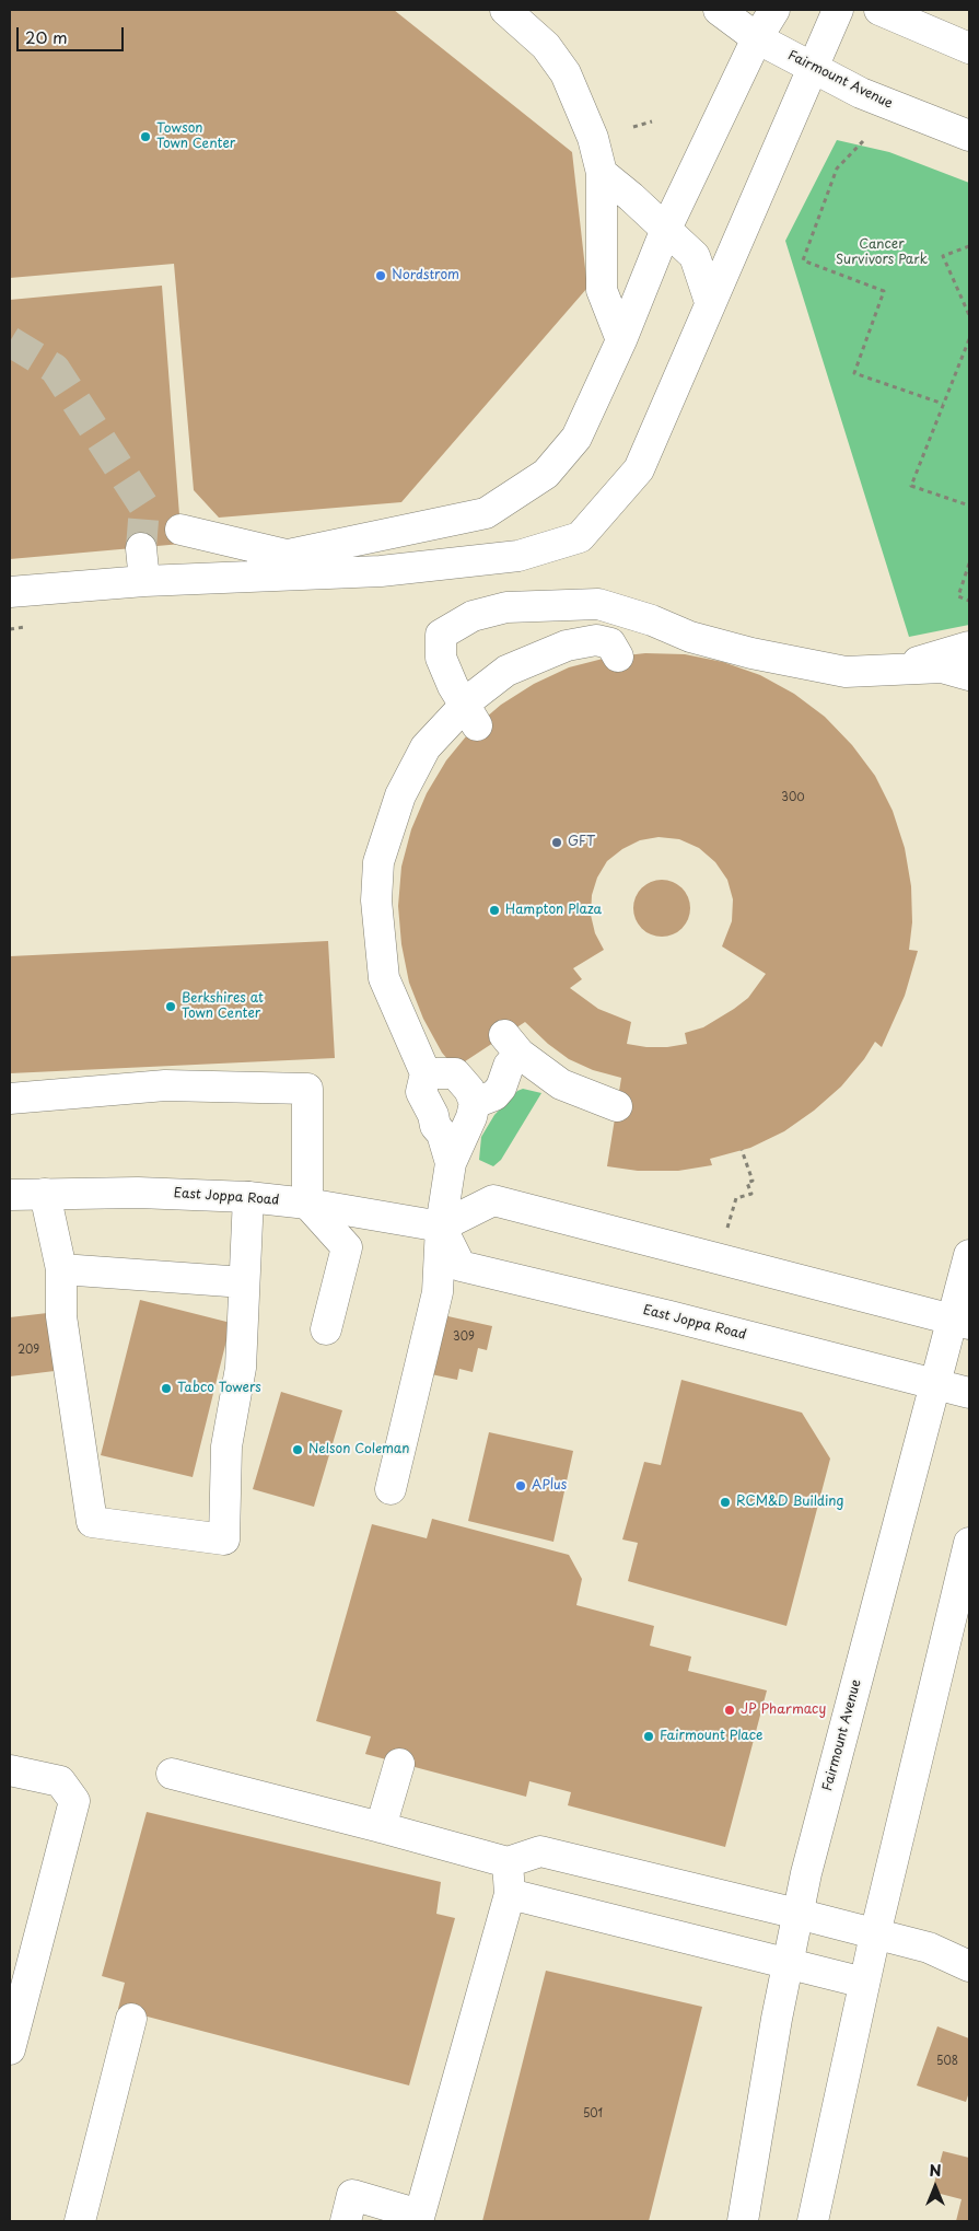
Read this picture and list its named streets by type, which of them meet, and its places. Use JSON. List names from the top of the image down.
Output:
{
  "streets": {
    "main road": ["Fairmount Avenue", "East Joppa Road"]
  },
  "crossings": [
    ["Fairmount Avenue", "East Joppa Road"]
  ],
  "parks": ["Cancer Survivors Park"],
  "places": [
    "Towson Town Center",
    "Nordstrom",
    "GFT",
    "Hampton Plaza",
    "Berkshires at Town Center",
    "Tabco Towers",
    "Nelson Coleman",
    "APlus",
    "RCM&D Building",
    "JP Pharmacy",
    "Fairmount Place"
  ],
  "house_numbers": [
    "300",
    "309",
    "209",
    "508",
    "501"
  ],
  "scale_bar": "20 m",
  "north": "top"
}
